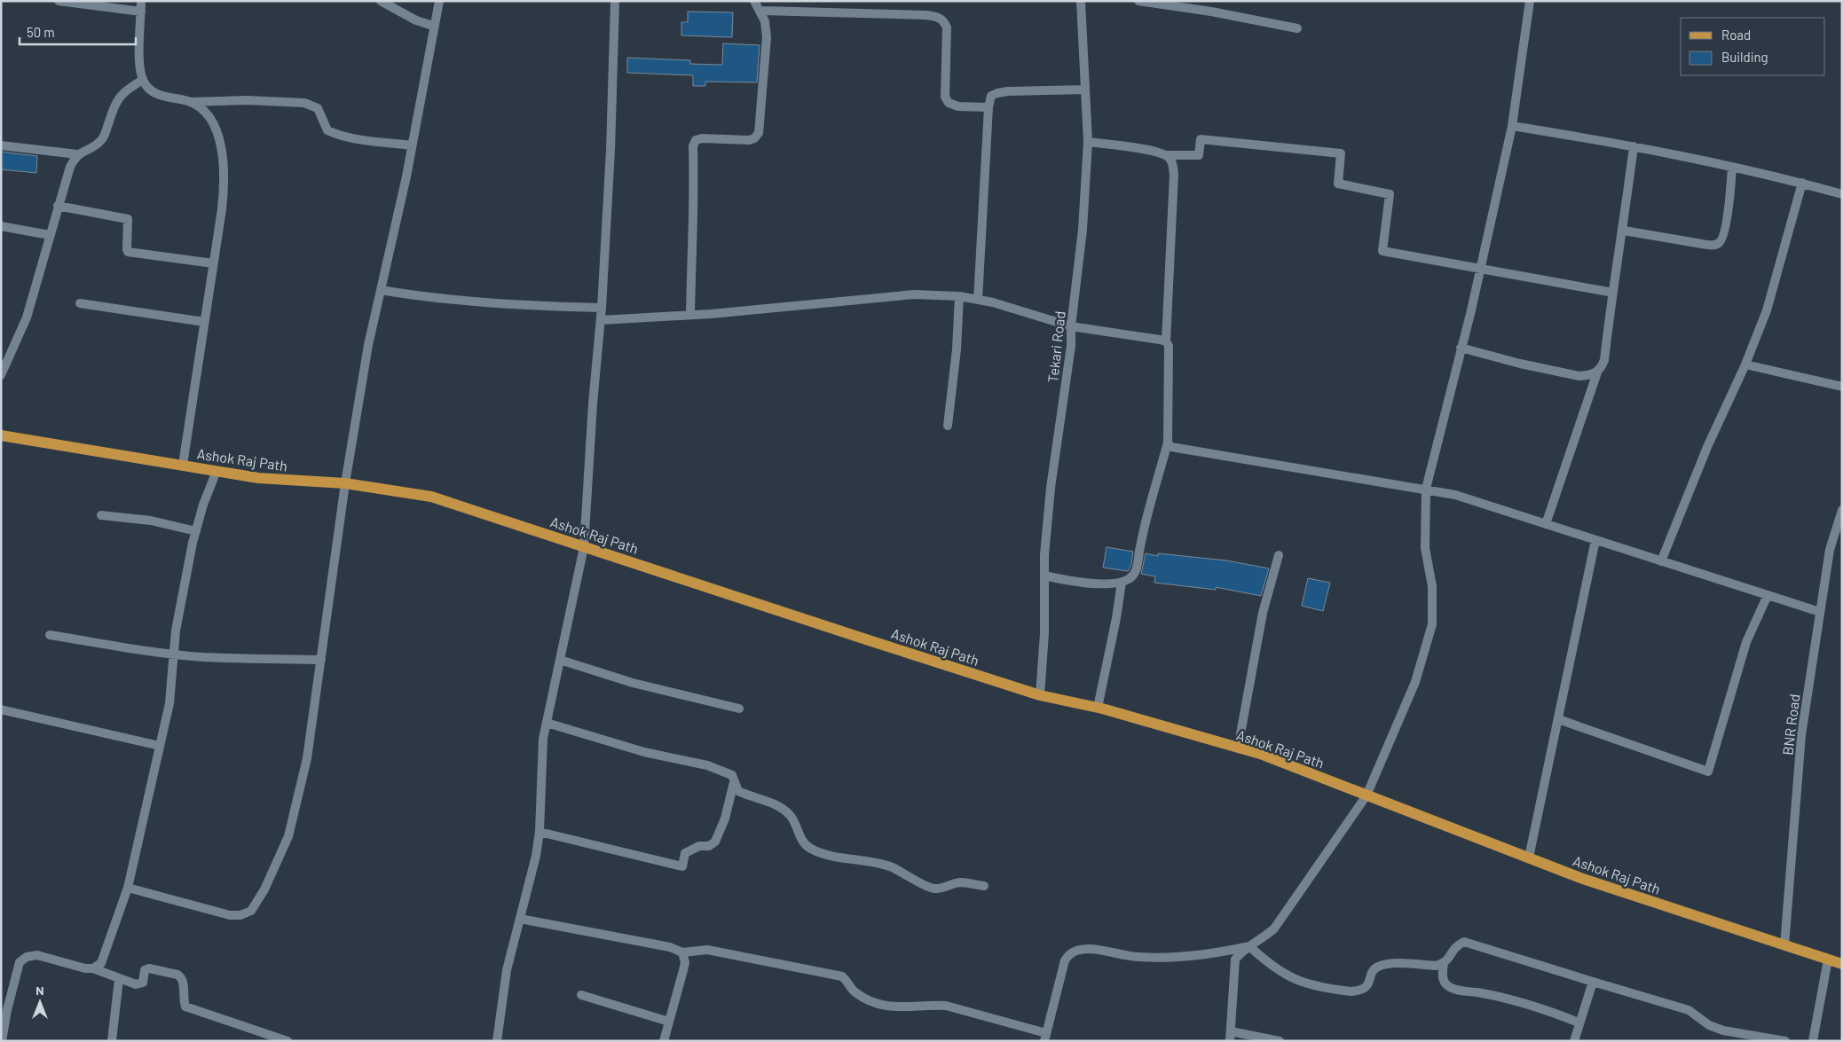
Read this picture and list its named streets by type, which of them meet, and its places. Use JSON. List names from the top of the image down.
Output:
{
  "streets": {
    "main road": ["Ashok Raj Path"],
    "street": ["Tekari Road", "BNR Road"]
  },
  "crossings": [
    ["Tekari Road", "Ashok Raj Path"],
    ["Ashok Raj Path", "BNR Road"]
  ],
  "legend": ["Road", "Building"],
  "scale_bar": "50 m",
  "north": "top"
}
